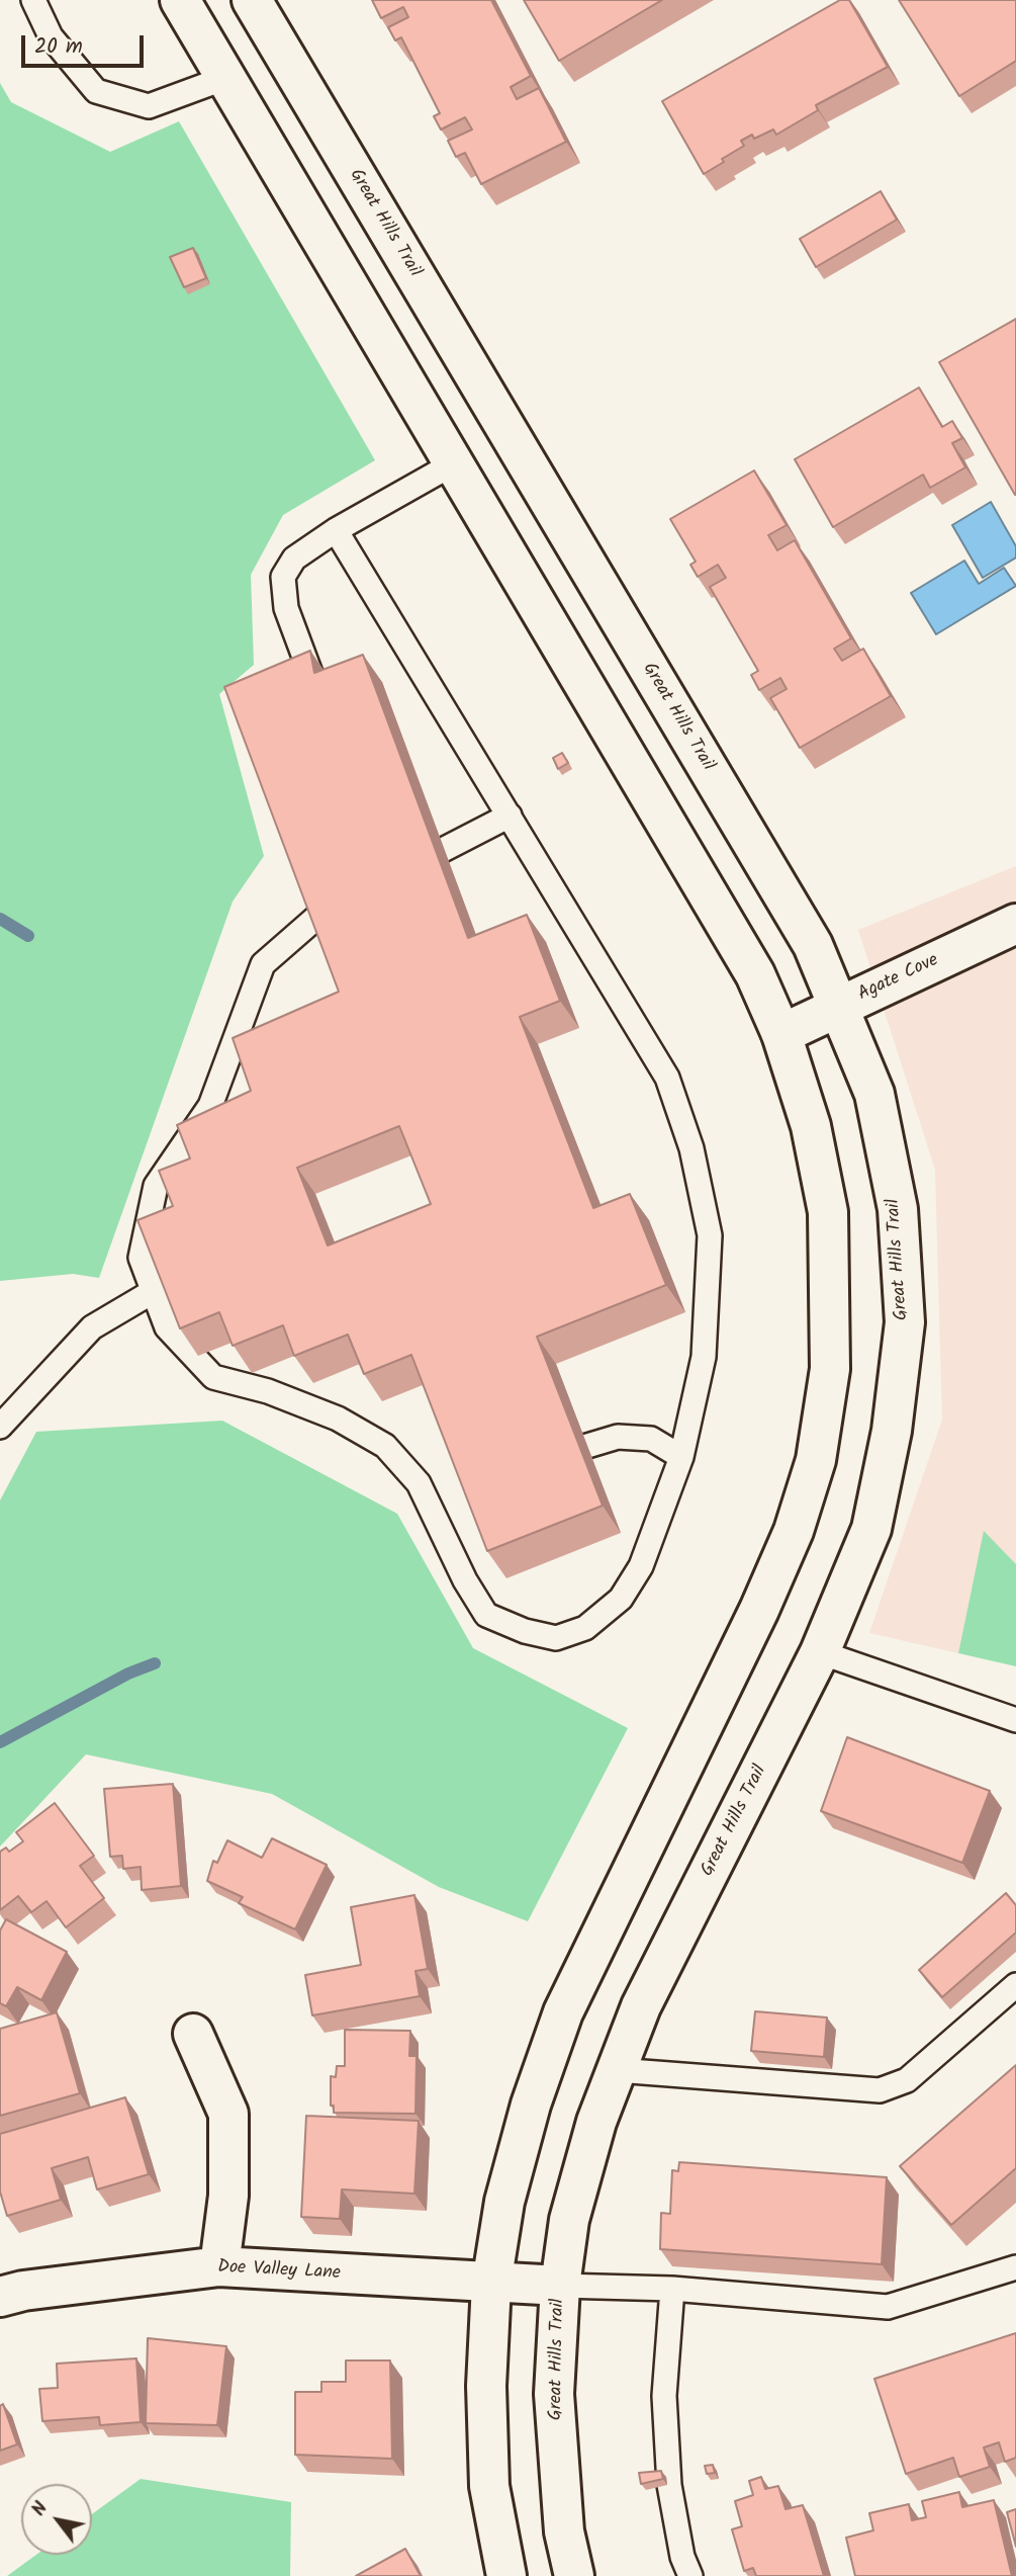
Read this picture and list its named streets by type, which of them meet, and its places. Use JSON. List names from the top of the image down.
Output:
{
  "streets": {
    "street": ["Great Hills Trail", "Agate Cove", "Doe Valley Lane"]
  },
  "crossings": [
    ["Great Hills Trail", "Agate Cove"],
    ["Great Hills Trail", "Doe Valley Lane"]
  ],
  "scale_bar": "20 m",
  "north": "top left"
}
